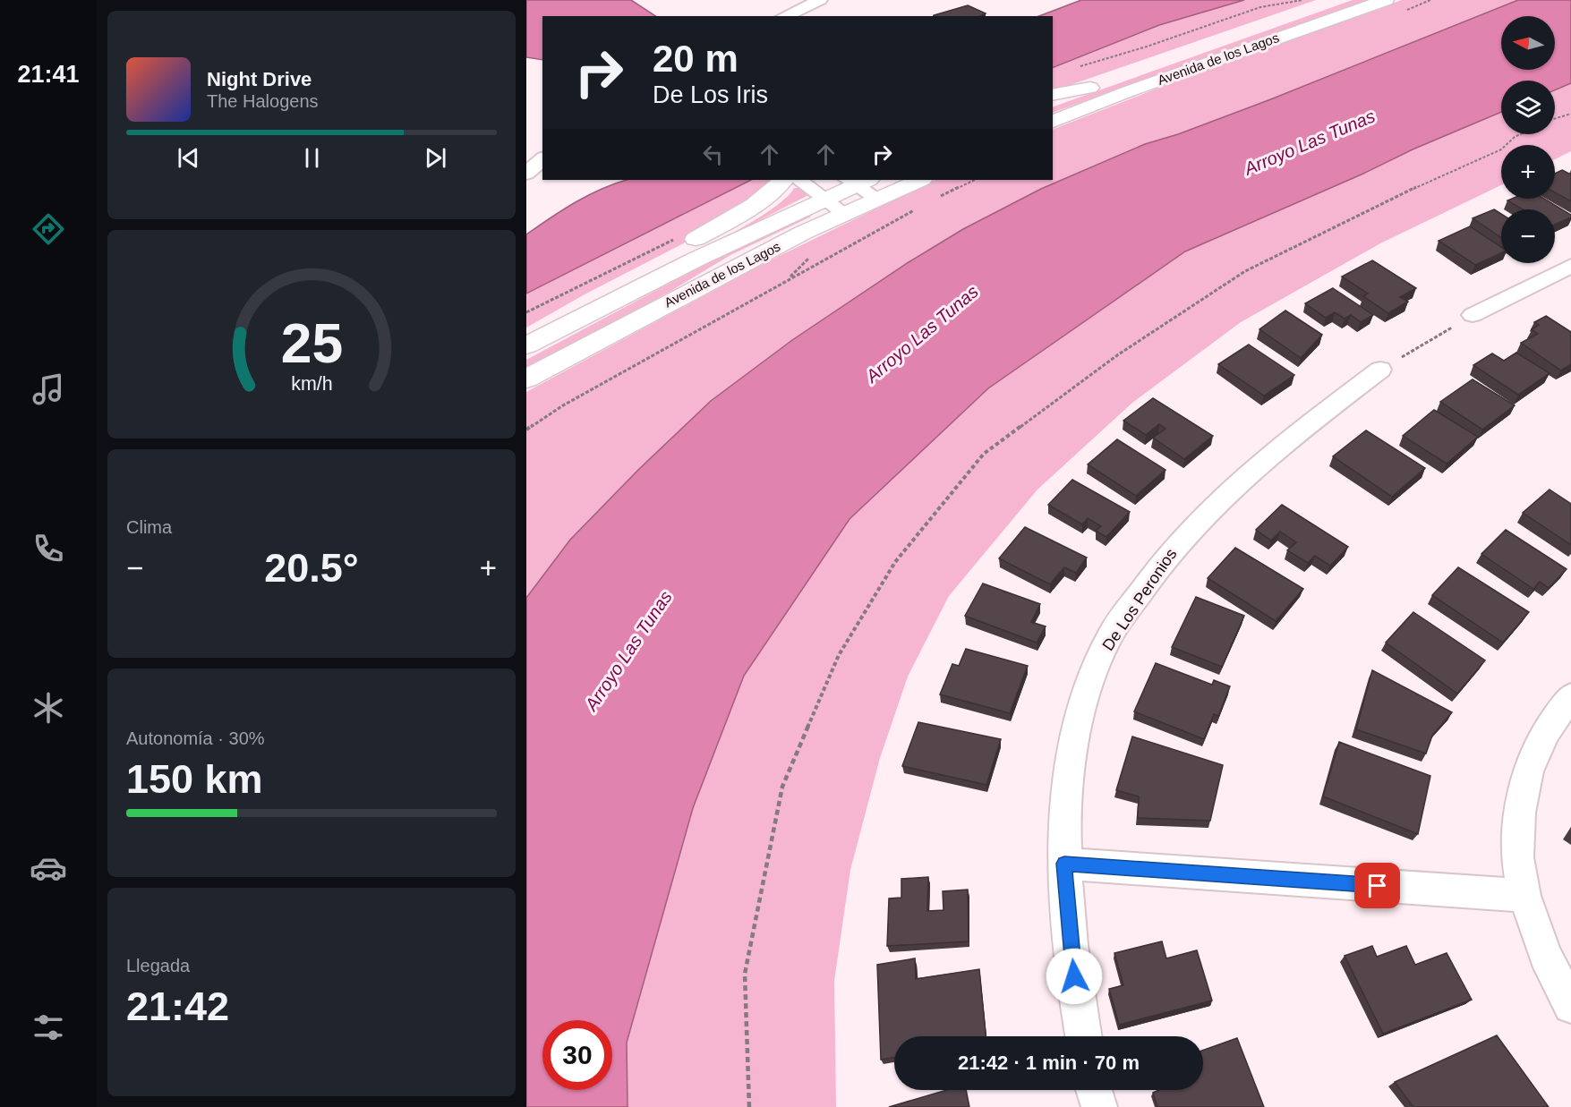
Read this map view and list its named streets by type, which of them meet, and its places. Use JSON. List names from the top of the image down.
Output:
{
  "streets": {
    "street": ["Avenida de los Lagos", "De Los Peronios"]
  },
  "water": ["Arroyo Las Tunas"],
  "north": "left",
  "page": {
    "tabs": "21:41",
    "map_buttons": ["+", "−"],
    "turn": ["20 m", "De Los Iris"],
    "song": ["Night Drive", "The Halogens"],
    "tile": [
      "Clima",
      ["Autonomía · 30%", "150 km"],
      ["Llegada", "21:42"]
    ],
    "heat": ["−", "20.5°", "+"],
    "limit": "30",
    "trip": "21:42 · 1 min · 70 m",
    "gauge": ["25", "km/h"]
  }
}
